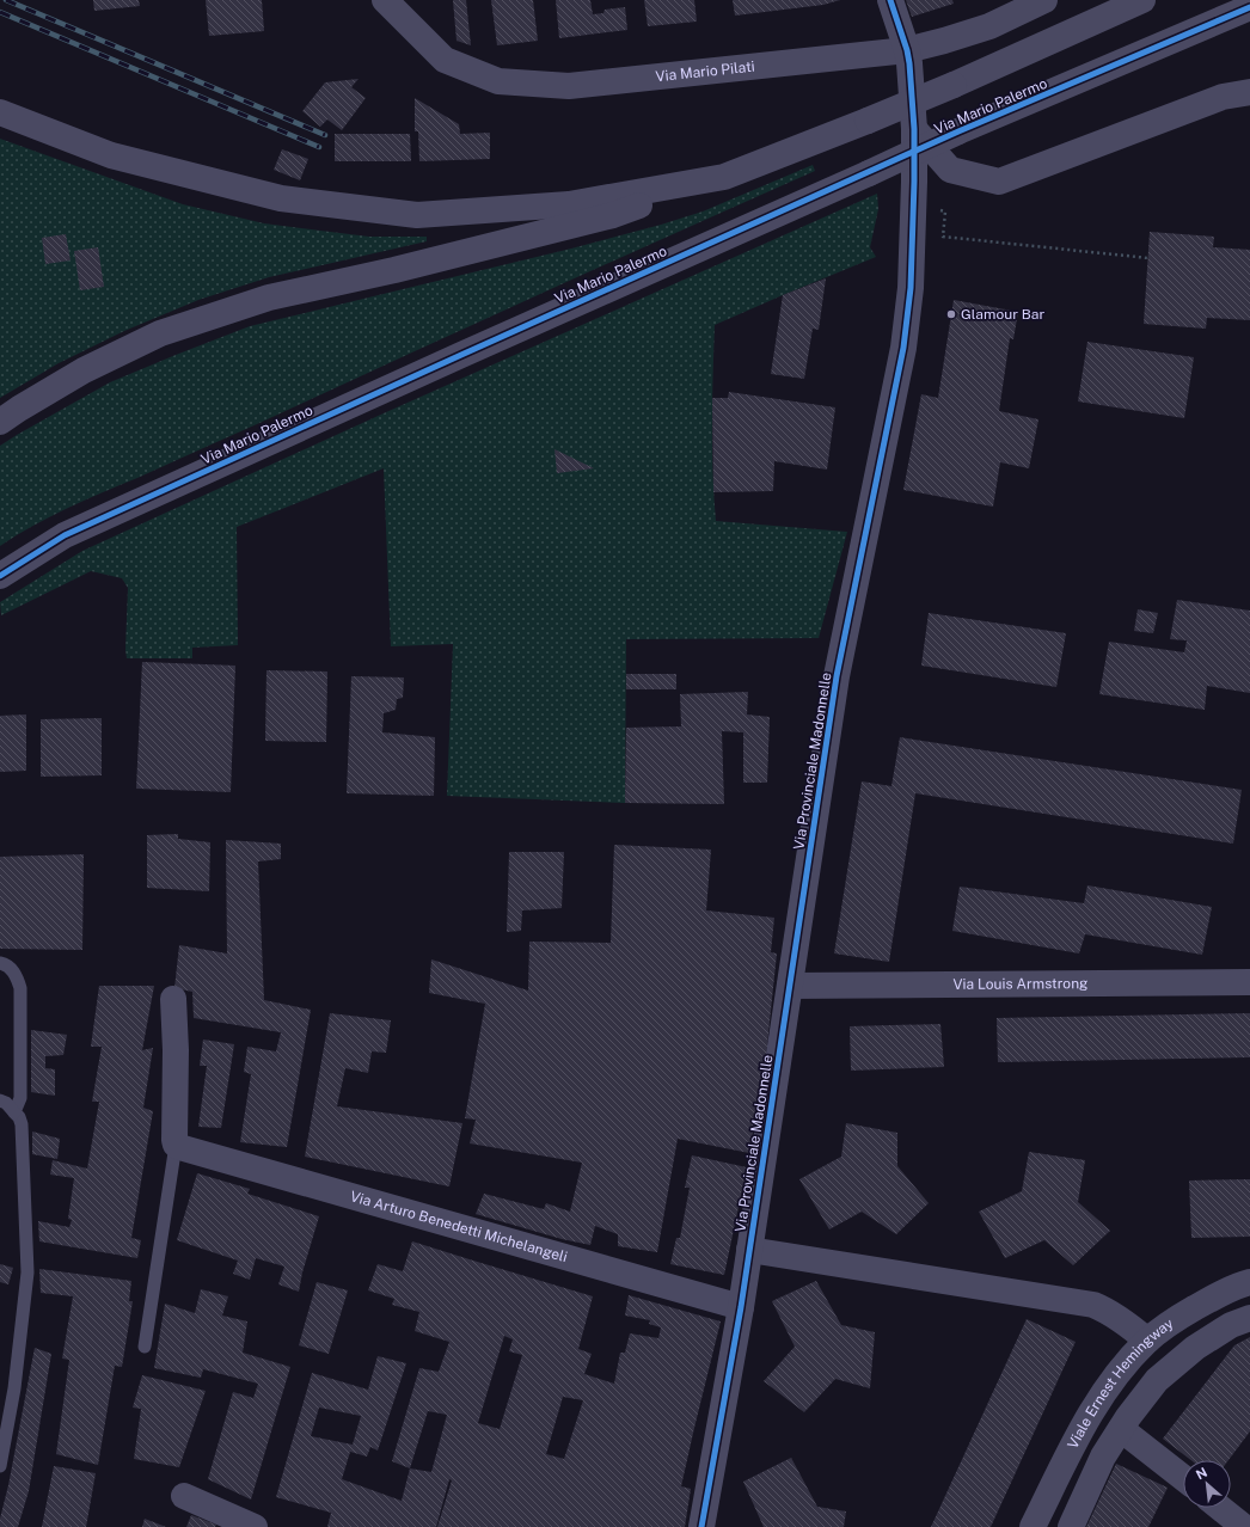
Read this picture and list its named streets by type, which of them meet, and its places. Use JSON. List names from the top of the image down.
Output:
{
  "streets": {
    "street": [
      "Via Mario Pilati",
      "Via Mario Palermo",
      "Via Provinciale Madonnelle",
      "Via Louis Armstrong",
      "Via Arturo Benedetti Michelangeli",
      "Viale Ernest Hemingway"
    ]
  },
  "crossings": [
    ["Via Mario Pilati", "Via Provinciale Madonnelle"],
    ["Via Provinciale Madonnelle", "Via Louis Armstrong"],
    ["Via Provinciale Madonnelle", "Via Arturo Benedetti Michelangeli"]
  ],
  "places": ["Glamour Bar"],
  "north": "top left"
}
